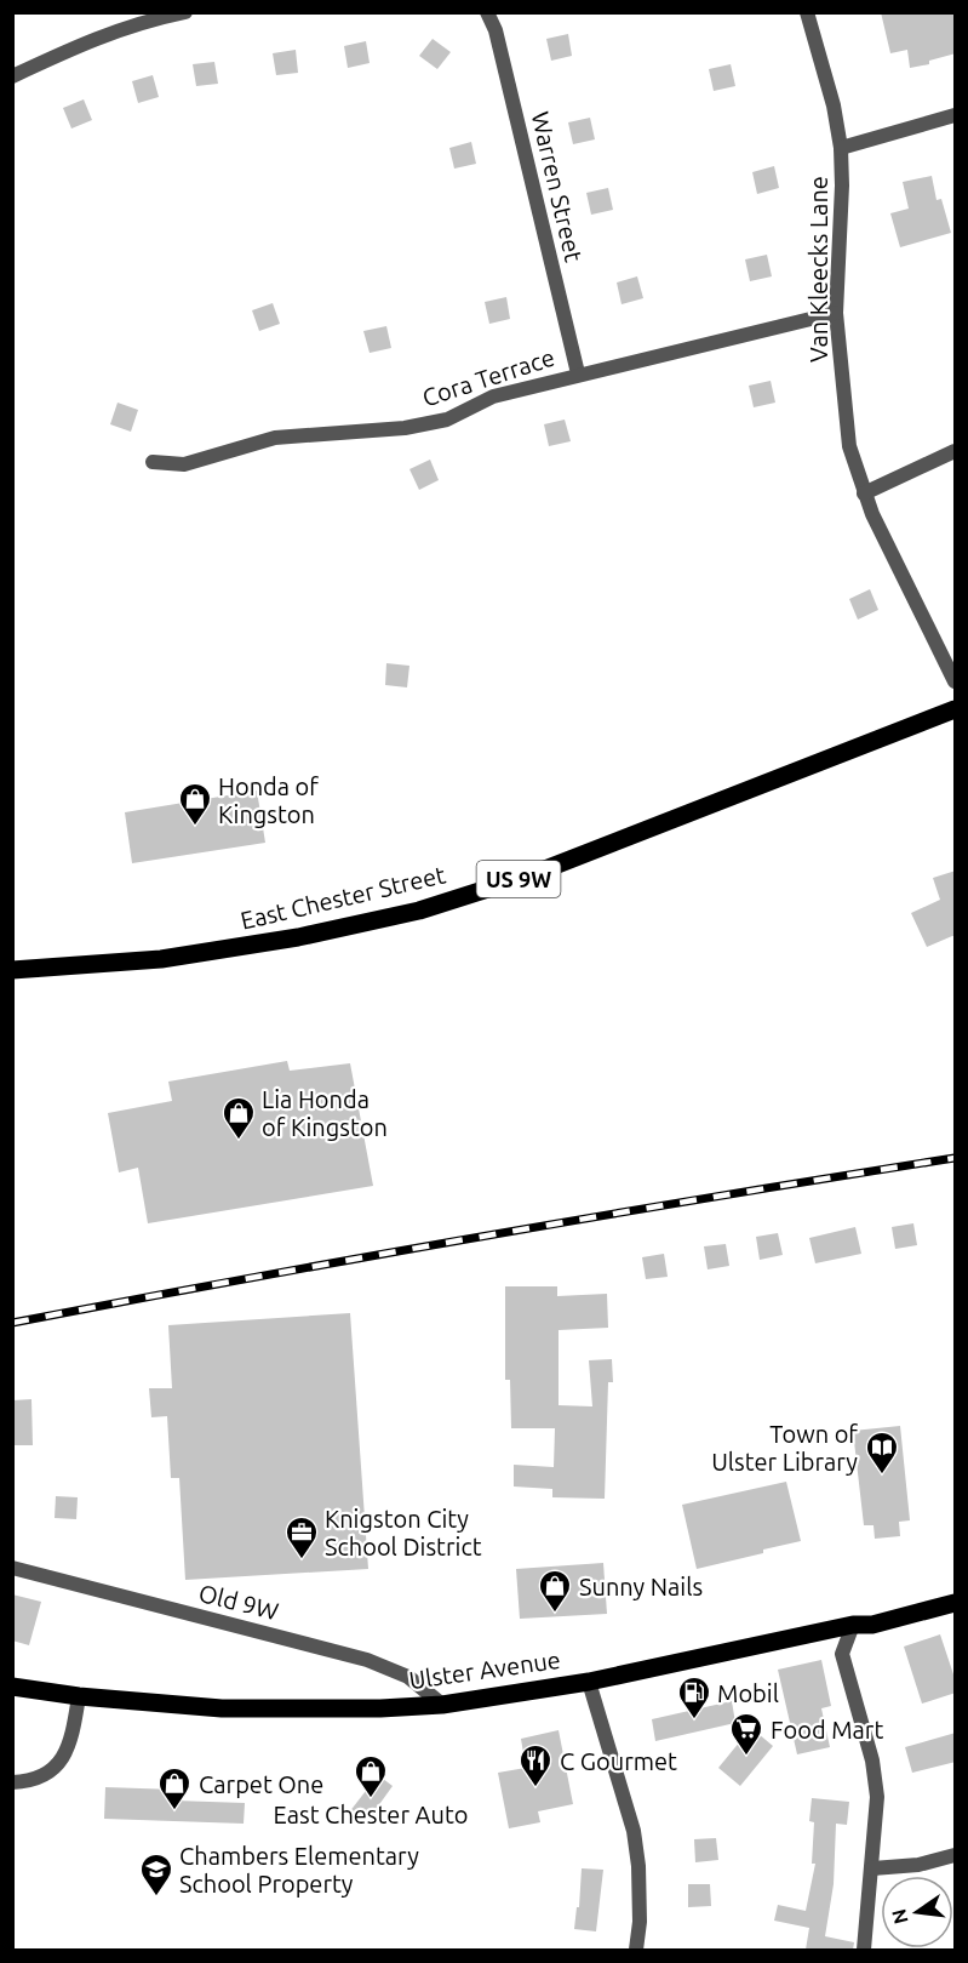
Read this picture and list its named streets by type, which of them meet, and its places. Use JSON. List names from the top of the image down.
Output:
{
  "streets": {
    "main road": ["US 9W", "East Chester Street", "Ulster Avenue"],
    "street": [
      "Warren Street",
      "Van Kleecks Lane",
      "Cora Terrace",
      "Old 9W"
    ]
  },
  "crossings": [
    ["Warren Street", "Cora Terrace"],
    ["Van Kleecks Lane", "Cora Terrace"],
    ["Old 9W", "Ulster Avenue"]
  ],
  "places": {
    "shop": [
      "Honda of Kingston",
      "Lia Honda of Kingston",
      "Sunny Nails",
      "East Chester Auto",
      "Carpet One"
    ],
    "library": ["Town of Ulster Library"],
    "office": ["Knigston City School District"],
    "fuel station": ["Mobil"],
    "supermarket": ["Food Mart"],
    "restaurant": ["C Gourmet"],
    "school or university": ["Chambers Elementary School Property"]
  },
  "north": "left"
}
